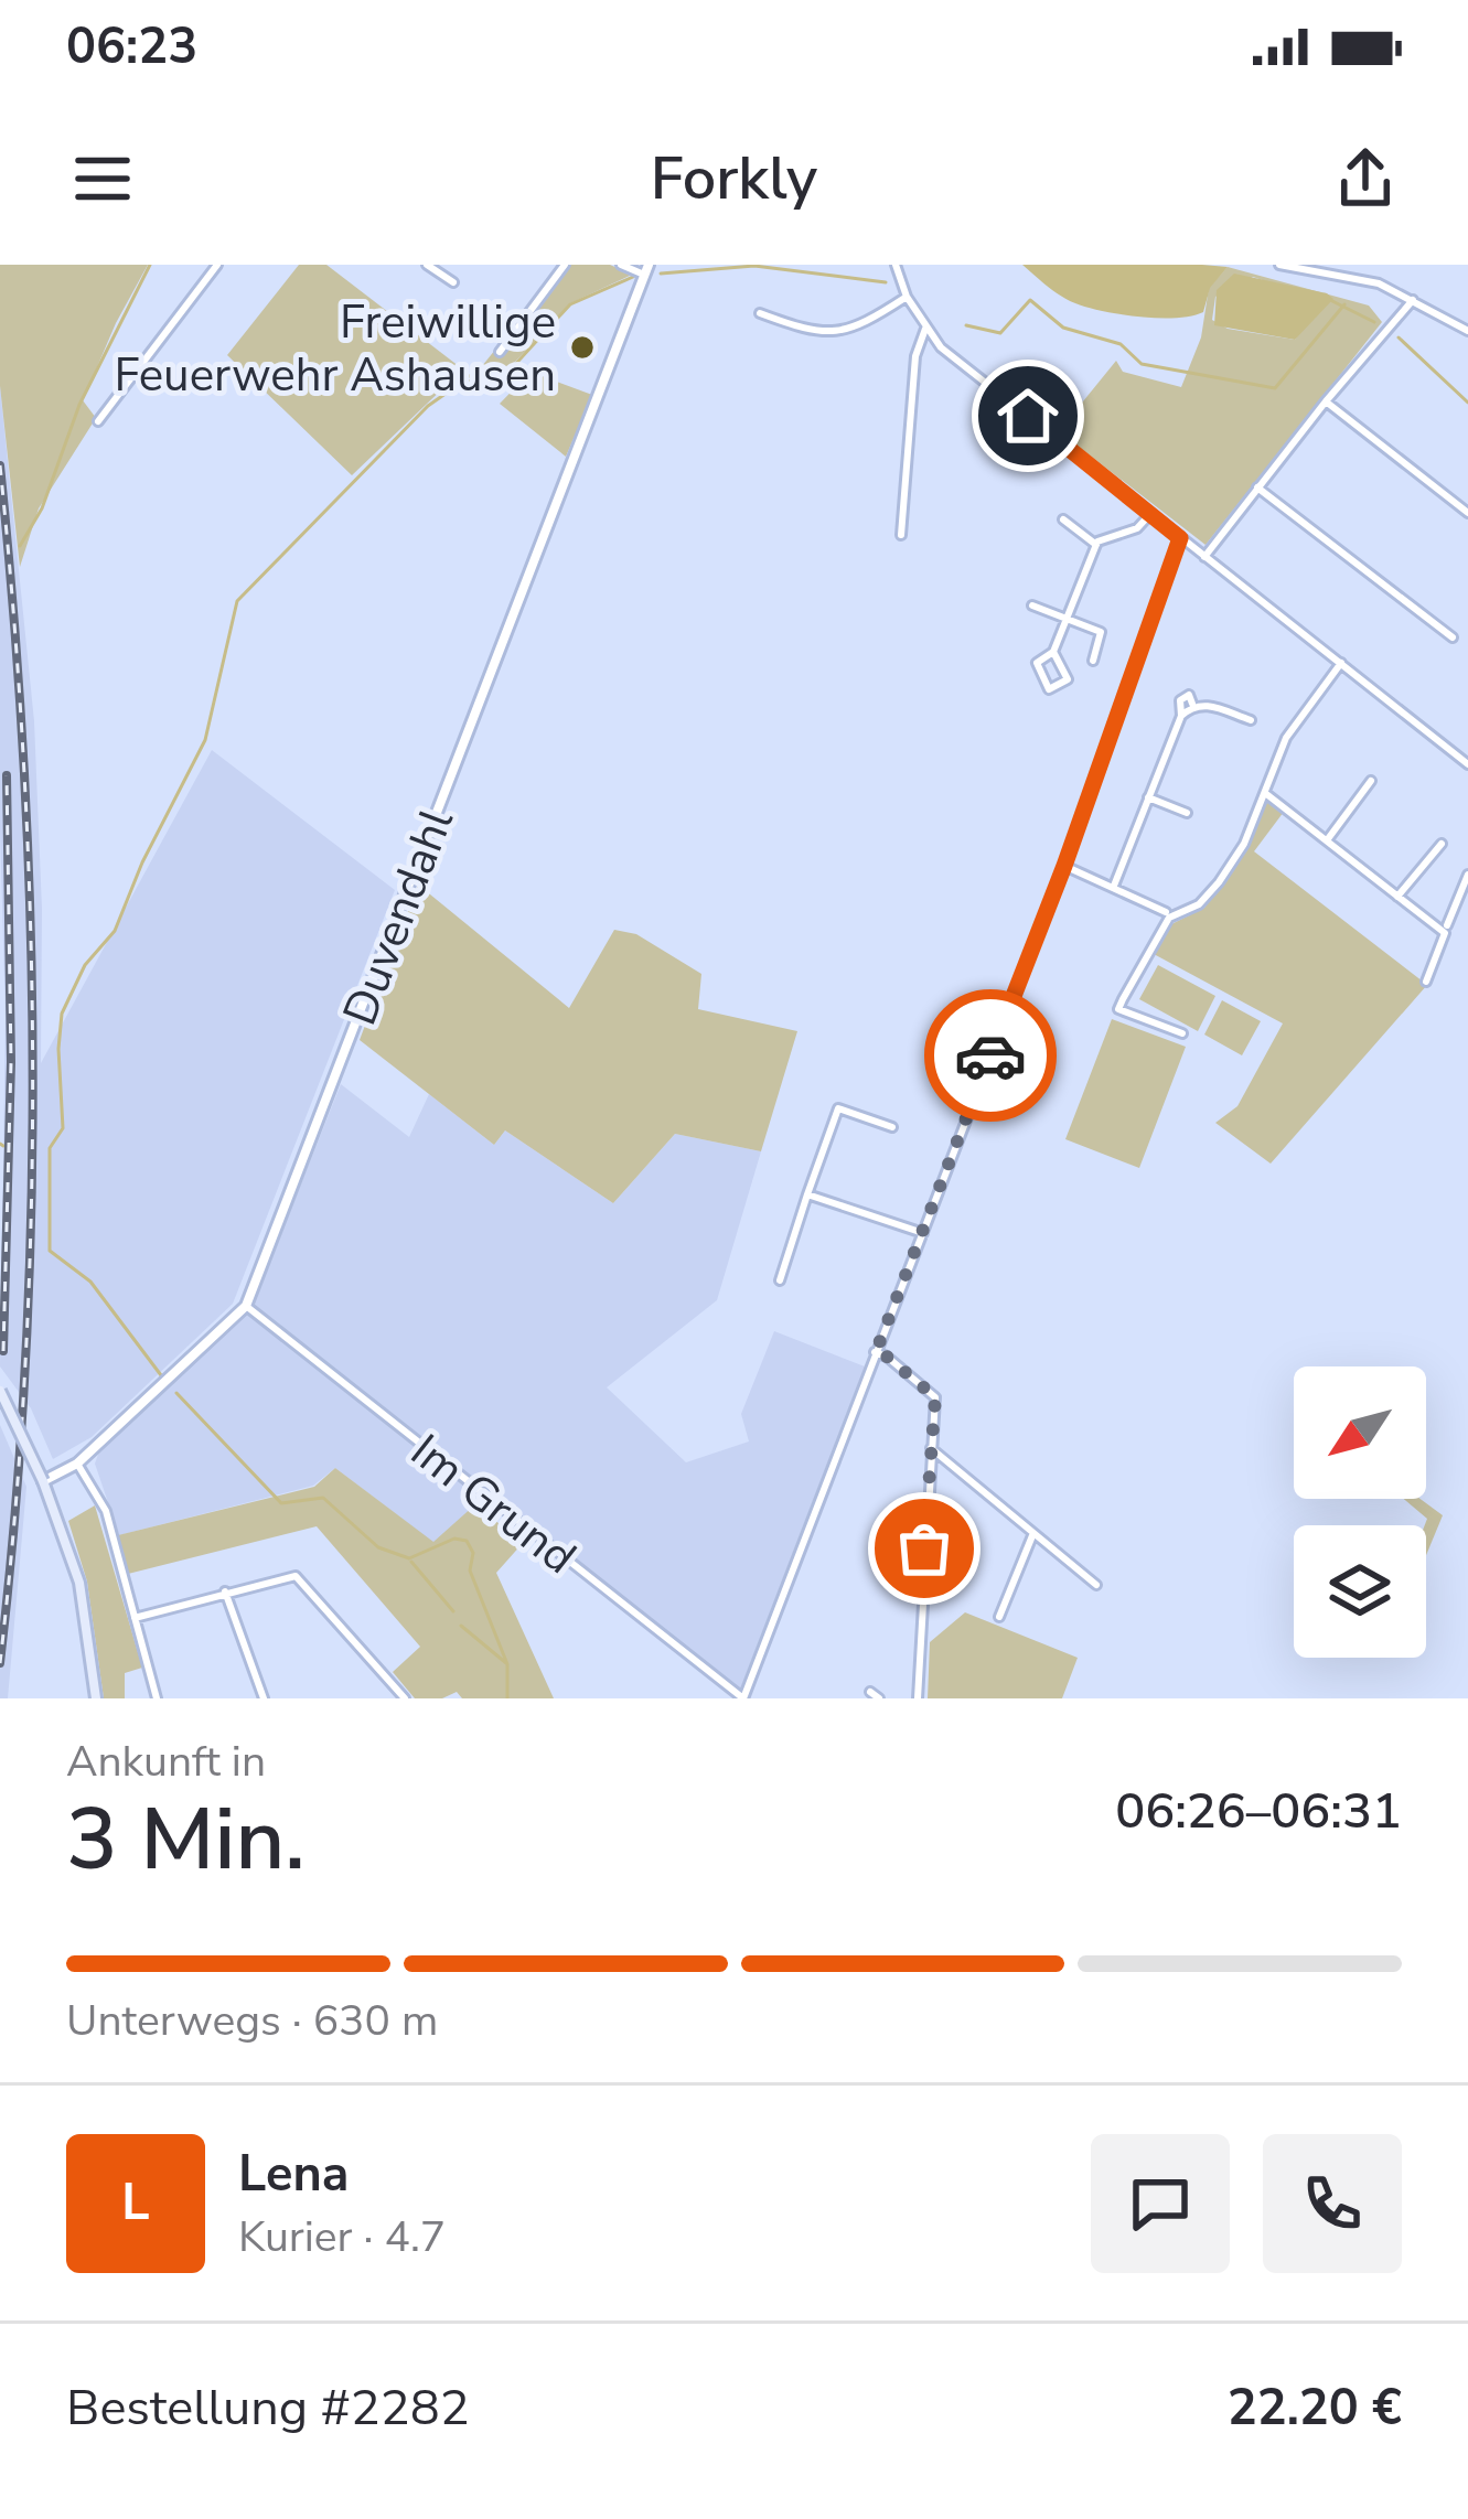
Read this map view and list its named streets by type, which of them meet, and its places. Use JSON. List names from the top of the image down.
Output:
{
  "streets": {
    "street": ["Duvendahl", "Im Grund"]
  },
  "crossings": [
    ["Duvendahl", "Im Grund"]
  ],
  "places": ["Freiwillige Feuerwehr Ashausen"],
  "north": "bottom left",
  "page": {
    "status": "06:23",
    "header": "Forkly",
    "heading": ["3 Min.", "Ankunft in", "06:26–06:31"],
    "panel": [
      "Lena",
      "Kurier · 4.7",
      "Bestellung #2282",
      "22.20 €"
    ],
    "bar": "Unterwegs · 630 m",
    "round": "L"
  }
}
